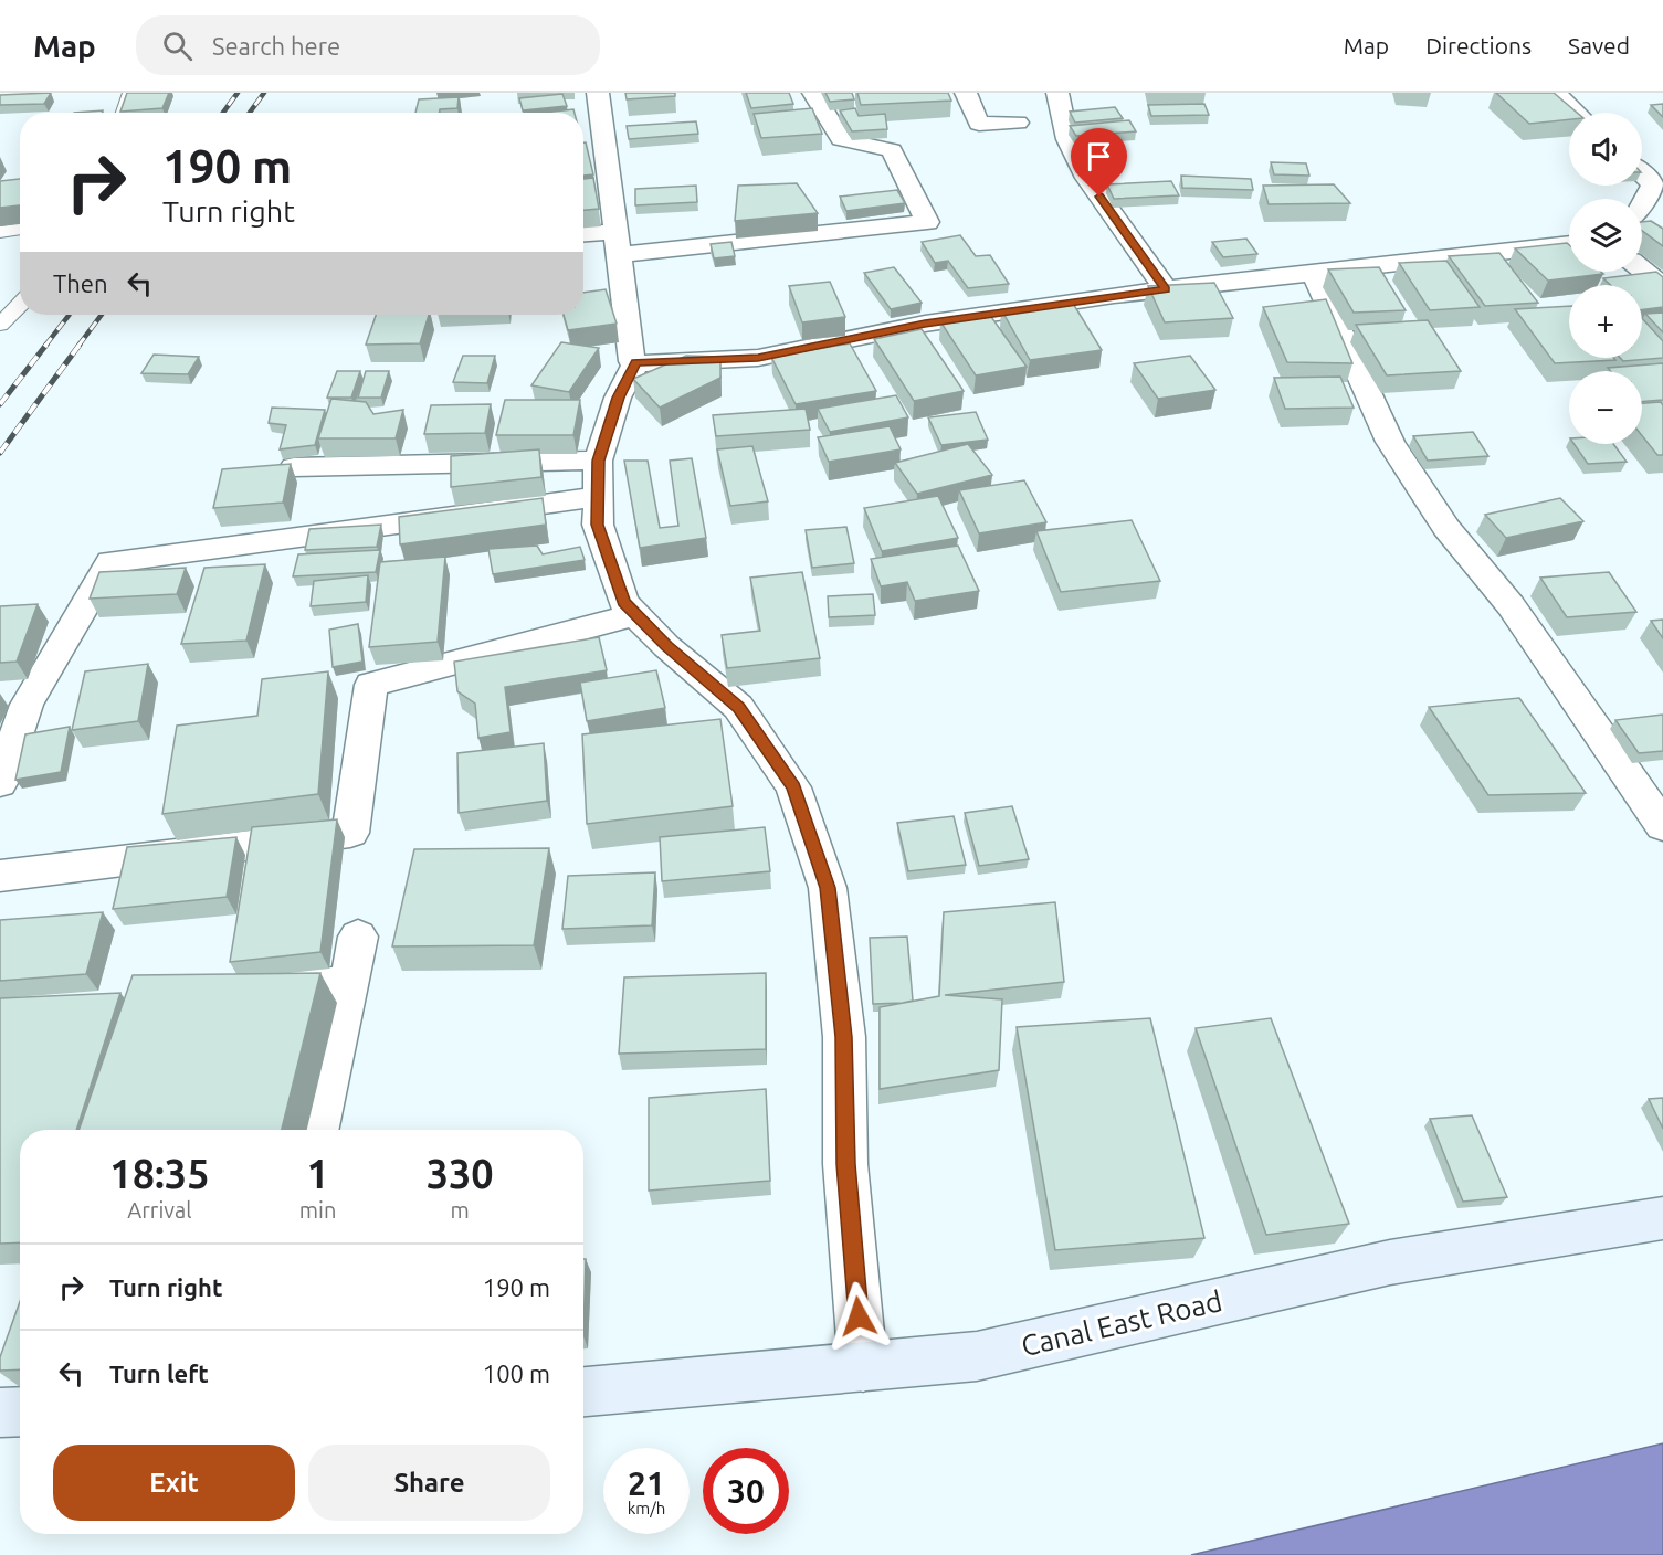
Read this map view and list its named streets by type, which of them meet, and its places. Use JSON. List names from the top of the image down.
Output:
{
  "streets": {
    "main road": ["Canal East Road"]
  },
  "page": {
    "header": "Map",
    "search": "Search here",
    "nav": ["Map", "Directions", "Saved"],
    "map_buttons": ["+", "−"],
    "turn": ["190 m", "Turn right"],
    "then": "Then",
    "eta": [
      "18:35",
      "Arrival",
      "1",
      "min",
      "330",
      "m"
    ],
    "list": [
      {
        "name": "Turn right",
        "value": "190 m"
      },
      {
        "name": "Turn left",
        "value": "100 m"
      }
    ],
    "buttons": ["Exit", "Share"],
    "speed": "21 km/h",
    "limit": "30"
  }
}
